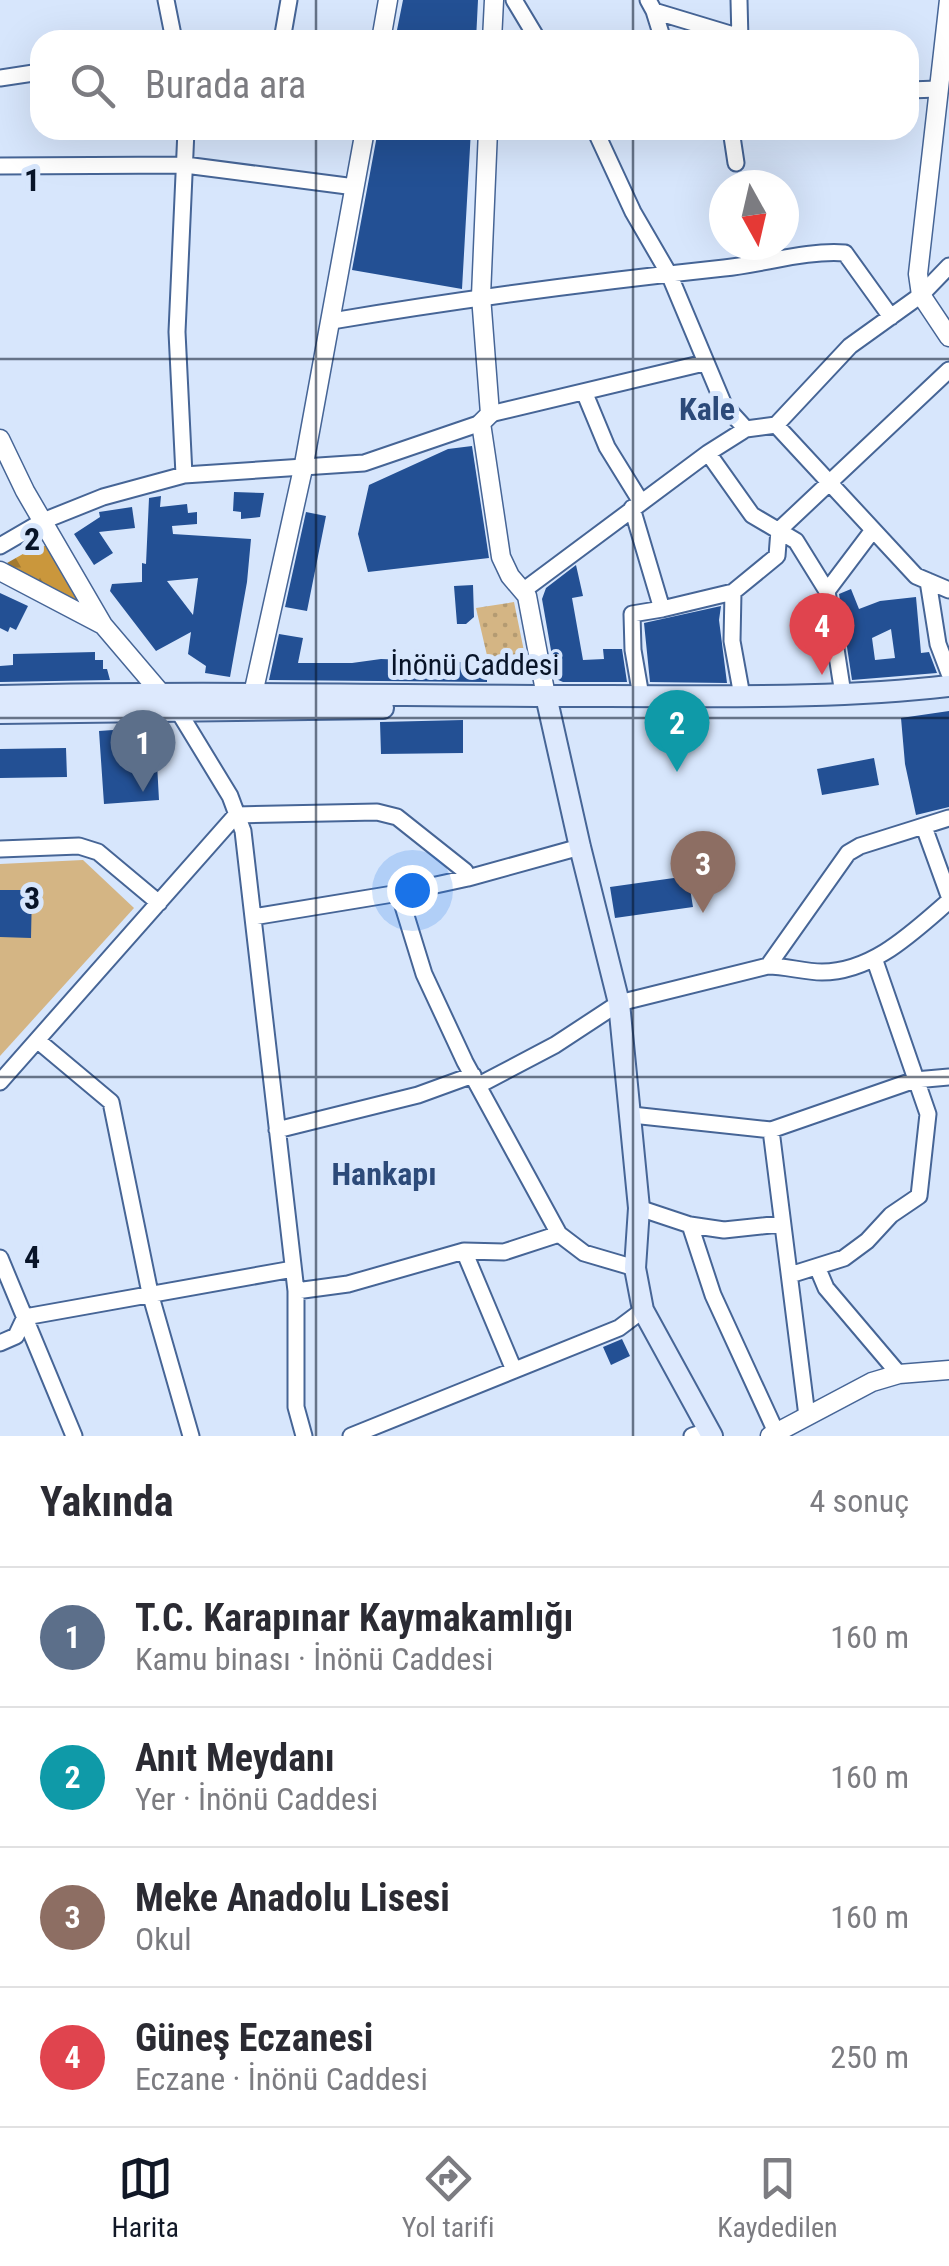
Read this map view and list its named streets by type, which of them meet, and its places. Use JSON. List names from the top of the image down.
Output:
{
  "streets": {
    "main road": ["İnönü Caddesi"]
  },
  "districts": ["Kale", "Hankapı"],
  "north": "bottom",
  "page": {
    "search": "Burada ara",
    "pins": [
      "4",
      "2",
      "1",
      "3"
    ],
    "heading": ["Yakında", "4 sonuç"],
    "list": [
      {
        "mark": "1",
        "name": "T.C. Karapınar Kaymakamlığı",
        "note": "Kamu binası · İnönü Caddesi",
        "value": "160 m"
      },
      {
        "mark": "2",
        "name": "Anıt Meydanı",
        "note": "Yer · İnönü Caddesi",
        "value": "160 m"
      },
      {
        "mark": "3",
        "name": "Meke Anadolu Lisesi",
        "note": "Okul",
        "value": "160 m"
      },
      {
        "mark": "4",
        "name": "Güneş Eczanesi",
        "note": "Eczane · İnönü Caddesi",
        "value": "250 m"
      }
    ],
    "nav": ["Harita", "Yol tarifi", "Kaydedilen"]
  },
  "grid": {
    "rows": [
      "1",
      "2",
      "3",
      "4"
    ]
  }
}
